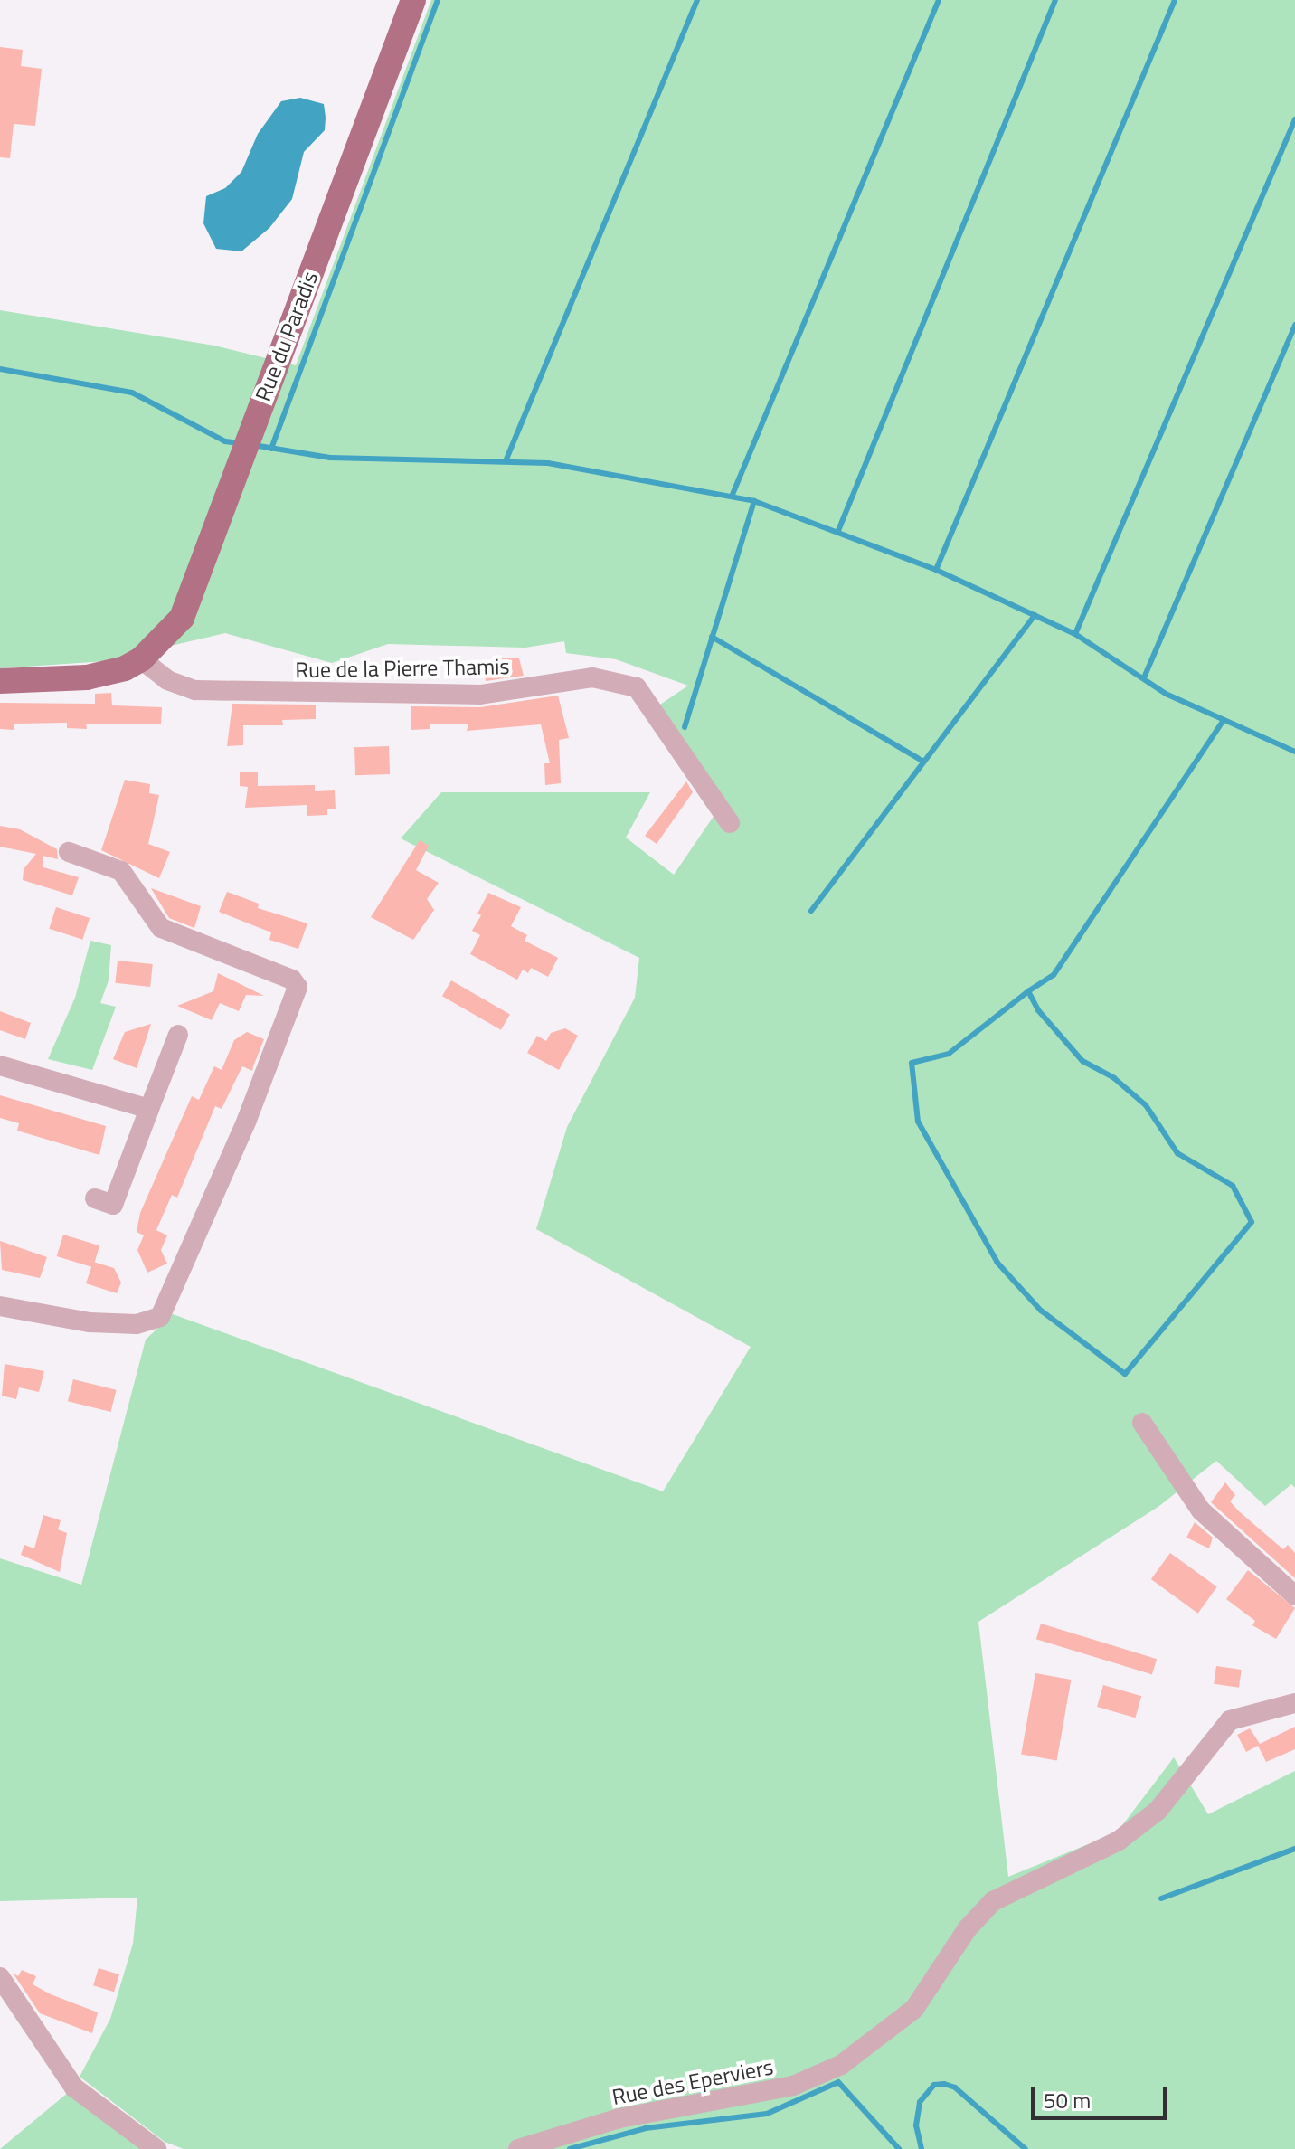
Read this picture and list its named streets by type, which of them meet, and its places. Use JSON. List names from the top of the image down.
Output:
{
  "streets": {
    "main road": ["Rue du Paradis"],
    "street": ["Rue de la Pierre Thamis", "Rue des Eperviers"]
  },
  "crossings": [
    ["Rue du Paradis", "Rue de la Pierre Thamis"]
  ],
  "scale_bar": "50 m"
}
